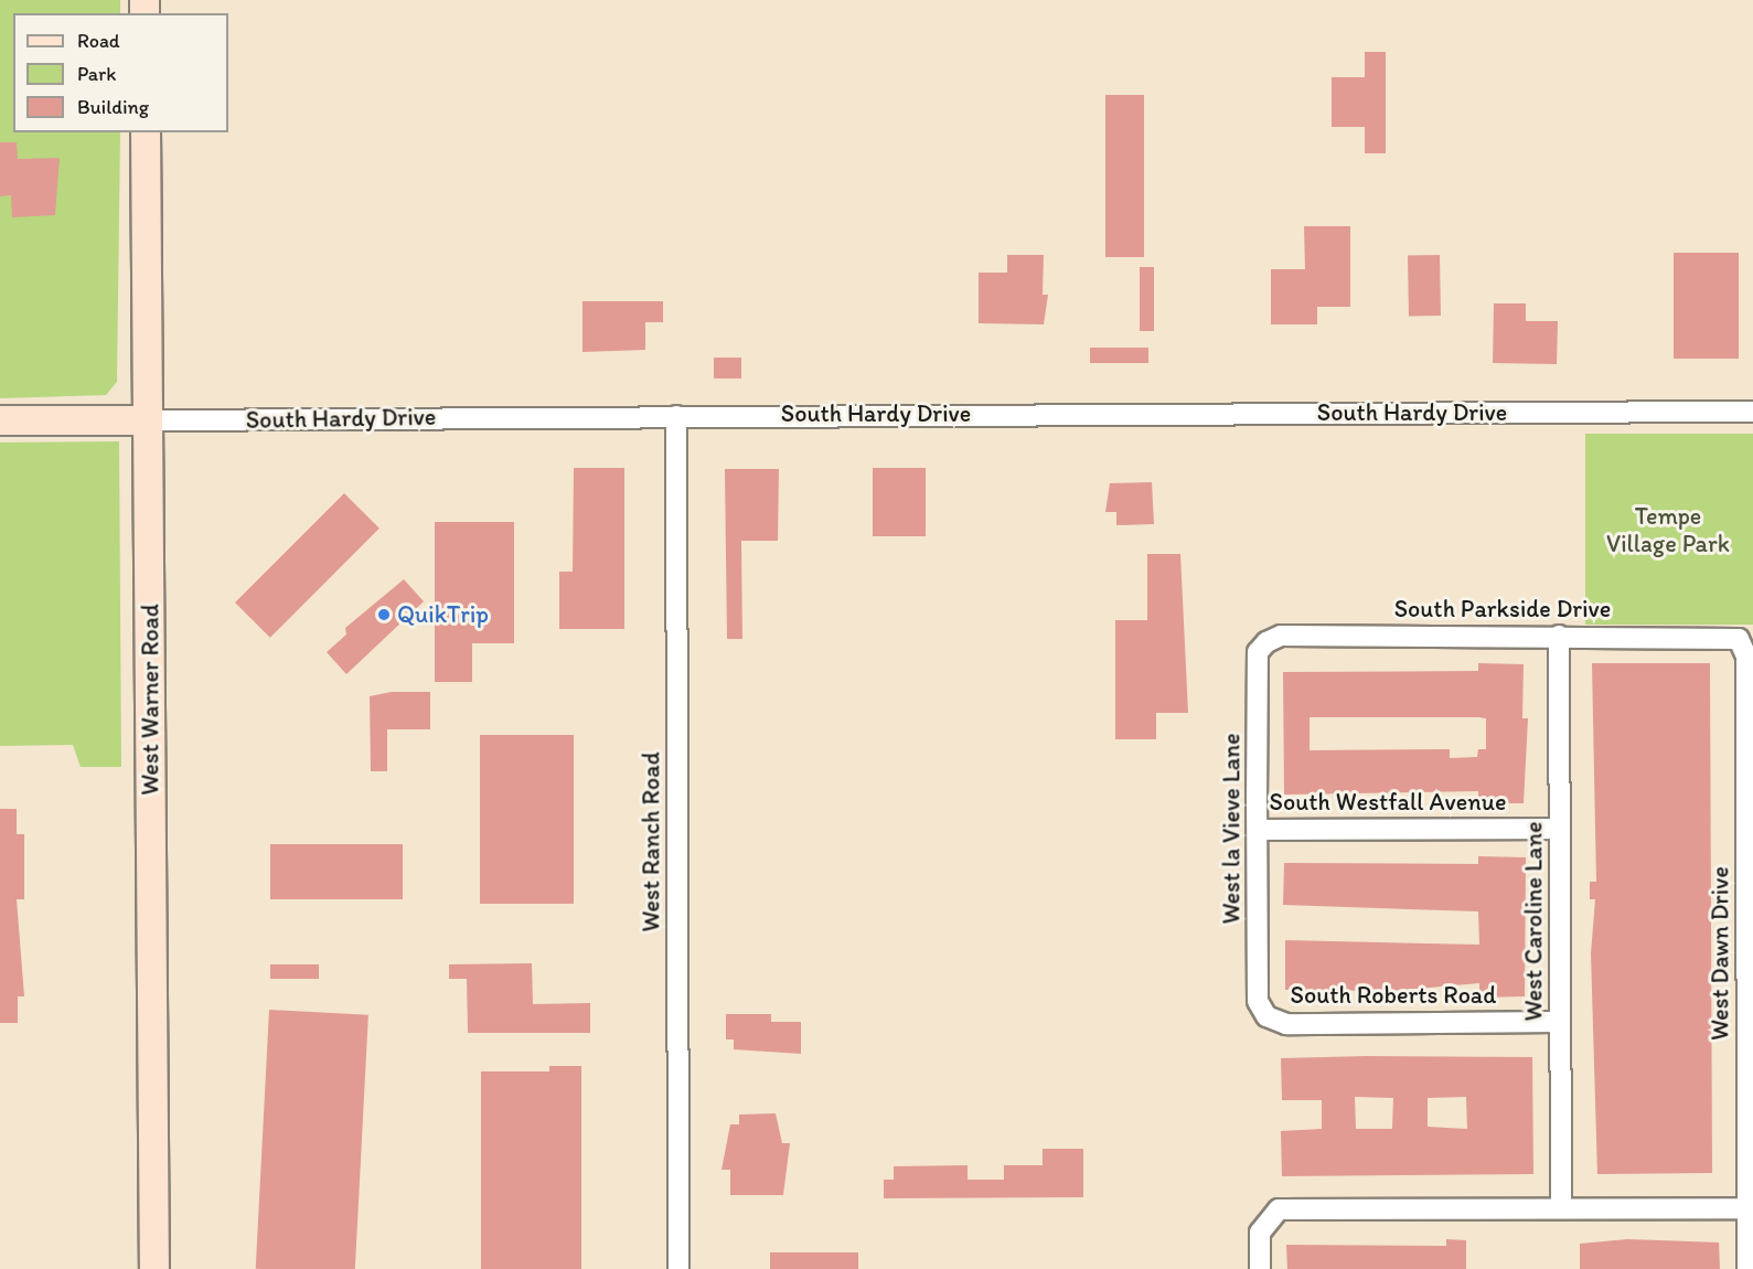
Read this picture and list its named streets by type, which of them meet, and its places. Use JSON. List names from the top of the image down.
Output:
{
  "streets": {
    "main road": ["South Hardy Drive", "West Warner Road"],
    "street": [
      "South Parkside Drive",
      "South Westfall Avenue",
      "West la Vieve Lane",
      "West Ranch Road",
      "West Caroline Lane",
      "West Dawn Drive",
      "South Roberts Road"
    ]
  },
  "crossings": [
    ["South Hardy Drive", "West Warner Road"],
    ["South Hardy Drive", "West Ranch Road"],
    ["South Parkside Drive", "West la Vieve Lane"],
    ["South Parkside Drive", "West Caroline Lane"],
    ["South Parkside Drive", "West Dawn Drive"],
    ["South Westfall Avenue", "West la Vieve Lane"],
    ["South Westfall Avenue", "West Caroline Lane"],
    ["West la Vieve Lane", "South Roberts Road"],
    ["West Caroline Lane", "South Roberts Road"]
  ],
  "parks": ["Tempe Village Park"],
  "places": ["QuikTrip"],
  "legend": ["Road", "Park", "Building"]
}
